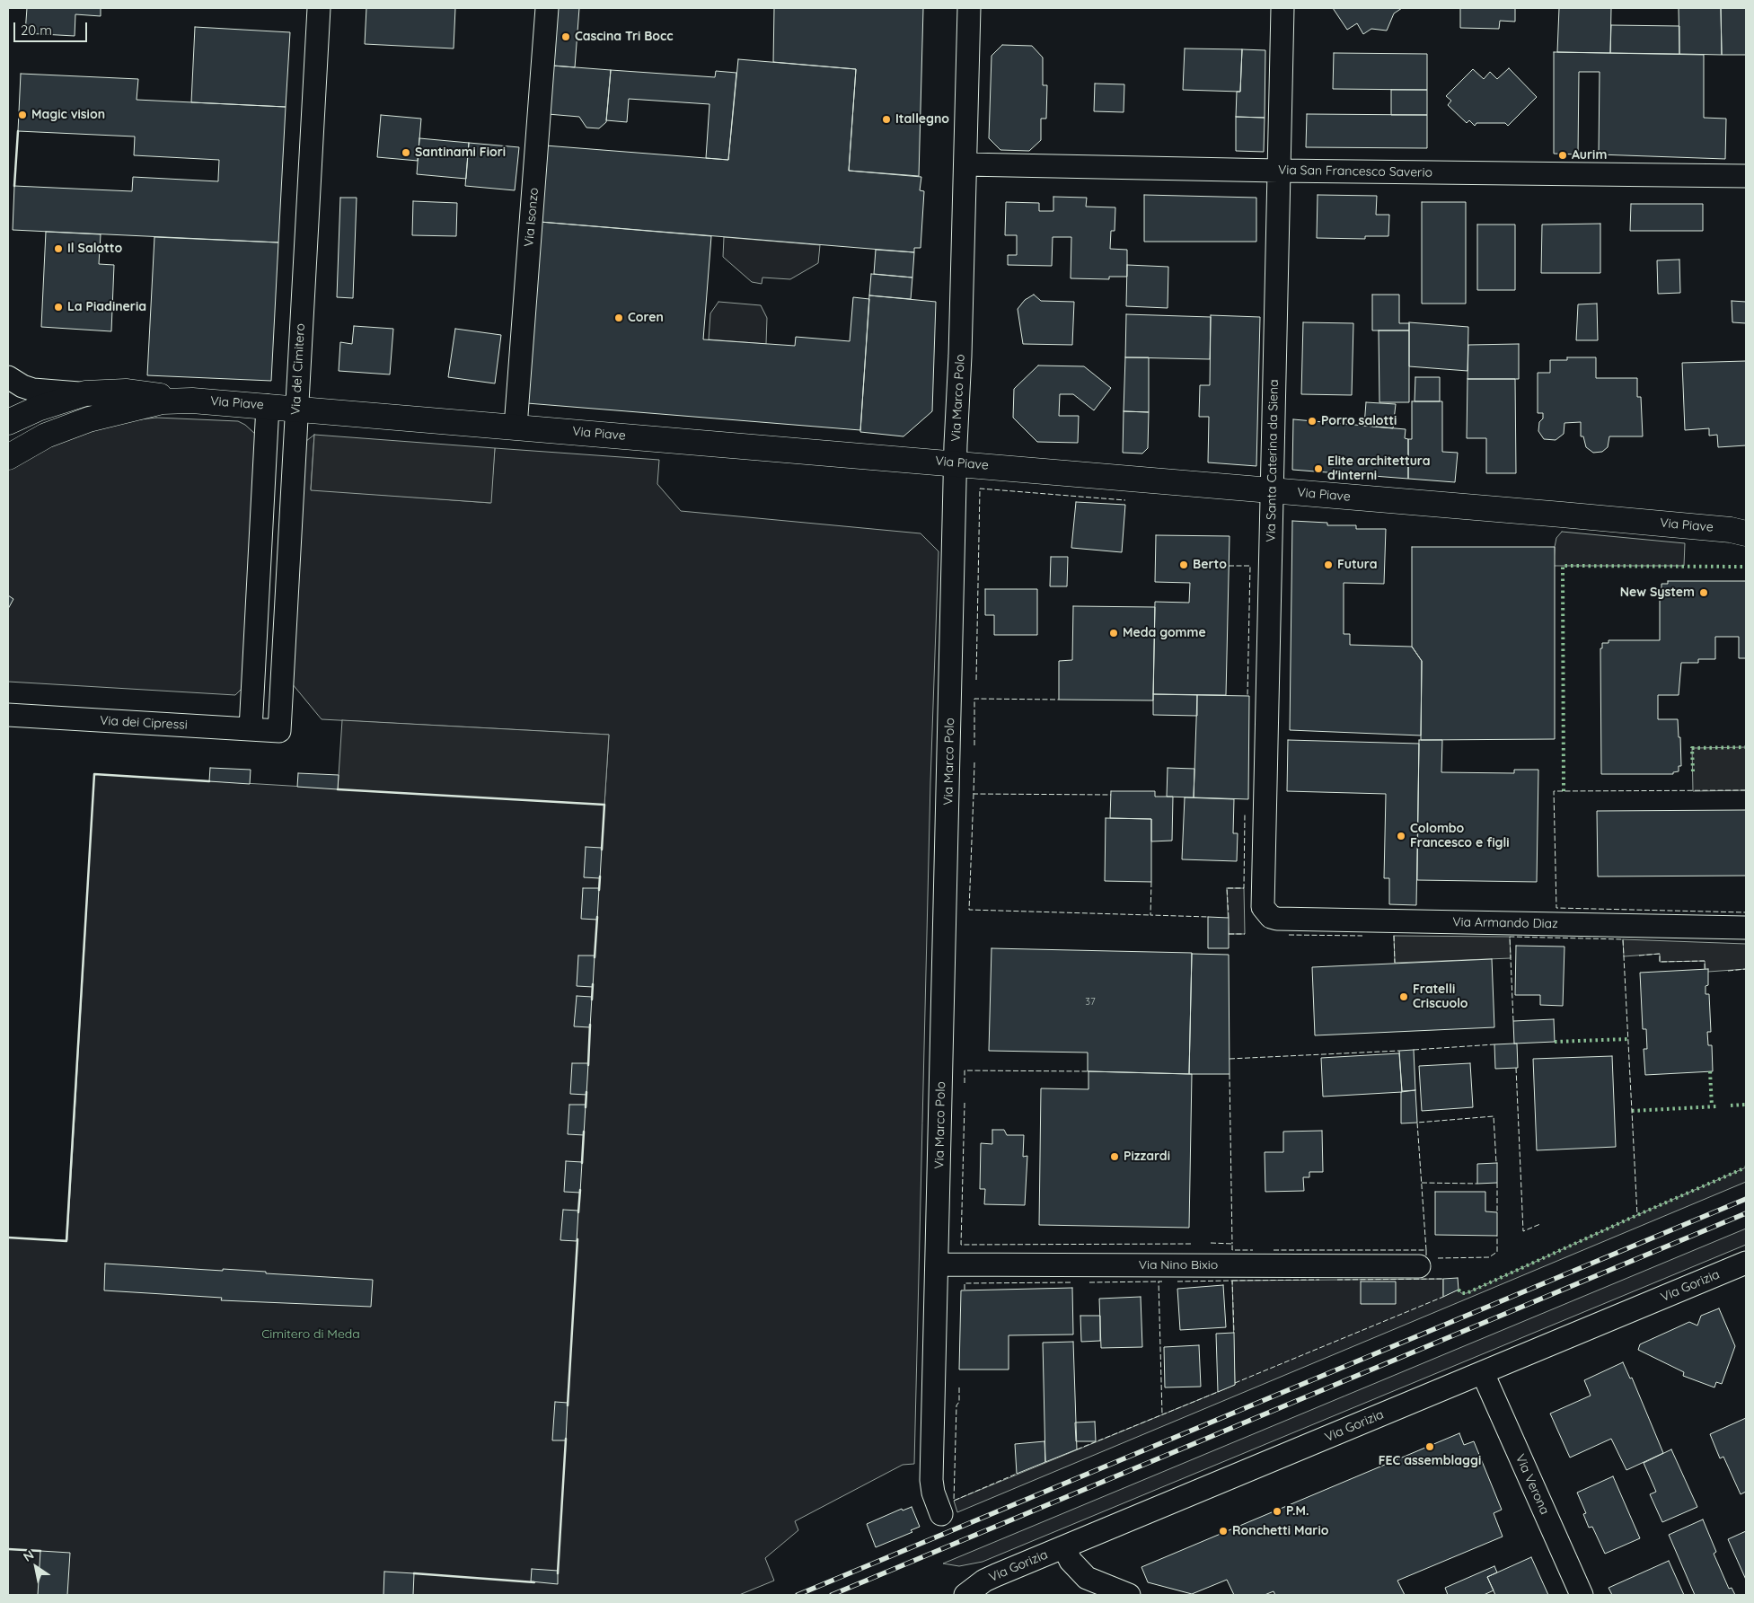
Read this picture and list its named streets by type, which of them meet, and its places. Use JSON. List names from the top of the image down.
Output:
{
  "streets": {
    "street": [
      "Via San Francesco Saverio",
      "Via Isonzo",
      "Via del Cimitero",
      "Via Marco Polo",
      "Via Piave",
      "Via Santa Caterina da Siena",
      "Via dei Cipressi",
      "Via Armando Diaz",
      "Via Nino Bixio",
      "Via Gorizia",
      "Via Verona"
    ]
  },
  "crossings": [
    ["Via San Francesco Saverio", "Via Marco Polo"],
    ["Via San Francesco Saverio", "Via Santa Caterina da Siena"],
    ["Via Isonzo", "Via Piave"],
    ["Via del Cimitero", "Via Piave"],
    ["Via del Cimitero", "Via dei Cipressi"],
    ["Via Marco Polo", "Via Piave"],
    ["Via Marco Polo", "Via Nino Bixio"],
    ["Via Piave", "Via Santa Caterina da Siena"],
    ["Via Santa Caterina da Siena", "Via Armando Diaz"],
    ["Via Gorizia", "Via Verona"]
  ],
  "parks": ["Cimitero di Meda"],
  "places": [
    "Cascina Tri Bocc",
    "Magic vision",
    "Itallegno",
    "Santinami Fiori",
    "Aurim",
    "Il Salotto",
    "La Piadineria",
    "Coren",
    "Porro salotti",
    "Elite architettura d'interni",
    "Berto",
    "Futura",
    "New System",
    "Meda gomme",
    "Colombo Francesco e figli",
    "Fratelli Criscuolo",
    "Pizzardi",
    "FEC assemblaggi",
    "P.M.",
    "Ronchetti Mario"
  ],
  "house_numbers": ["37"],
  "scale_bar": "20 m",
  "north": "top left"
}
